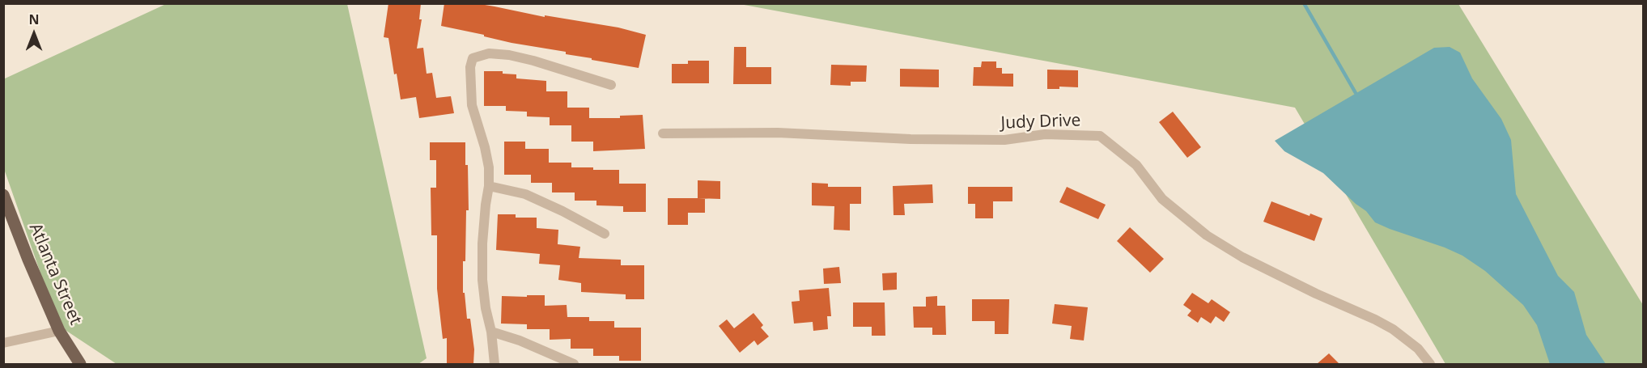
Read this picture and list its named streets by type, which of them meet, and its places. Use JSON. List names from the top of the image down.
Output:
{
  "streets": {
    "main road": ["Atlanta Street"],
    "street": ["Judy Drive"]
  },
  "north": "top"
}
